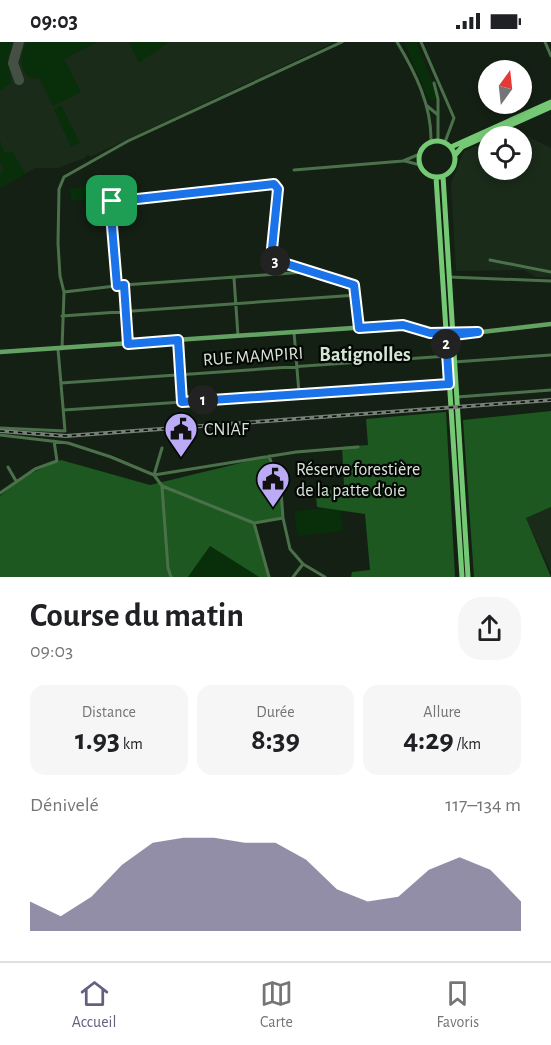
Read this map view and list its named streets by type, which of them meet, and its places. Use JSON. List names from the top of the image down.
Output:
{
  "streets": {
    "street": ["RUE MAMPIRI"]
  },
  "districts": ["Batignolles"],
  "places": {
    "public building": ["CNIAF", "Réserve forestière de la patte d'oie"]
  },
  "north": "top",
  "page": {
    "status": "09:03",
    "pins": ["3", "2", "1"],
    "heading": ["Course du matin", "09:03"],
    "stats": [
      ["Distance", "1.93 km"],
      ["Durée", "8:39"],
      ["Allure", "4:29 /km"]
    ],
    "chart": ["Dénivelé", "117–134 m"],
    "tabs": ["Accueil", "Carte", "Favoris"]
  }
}
